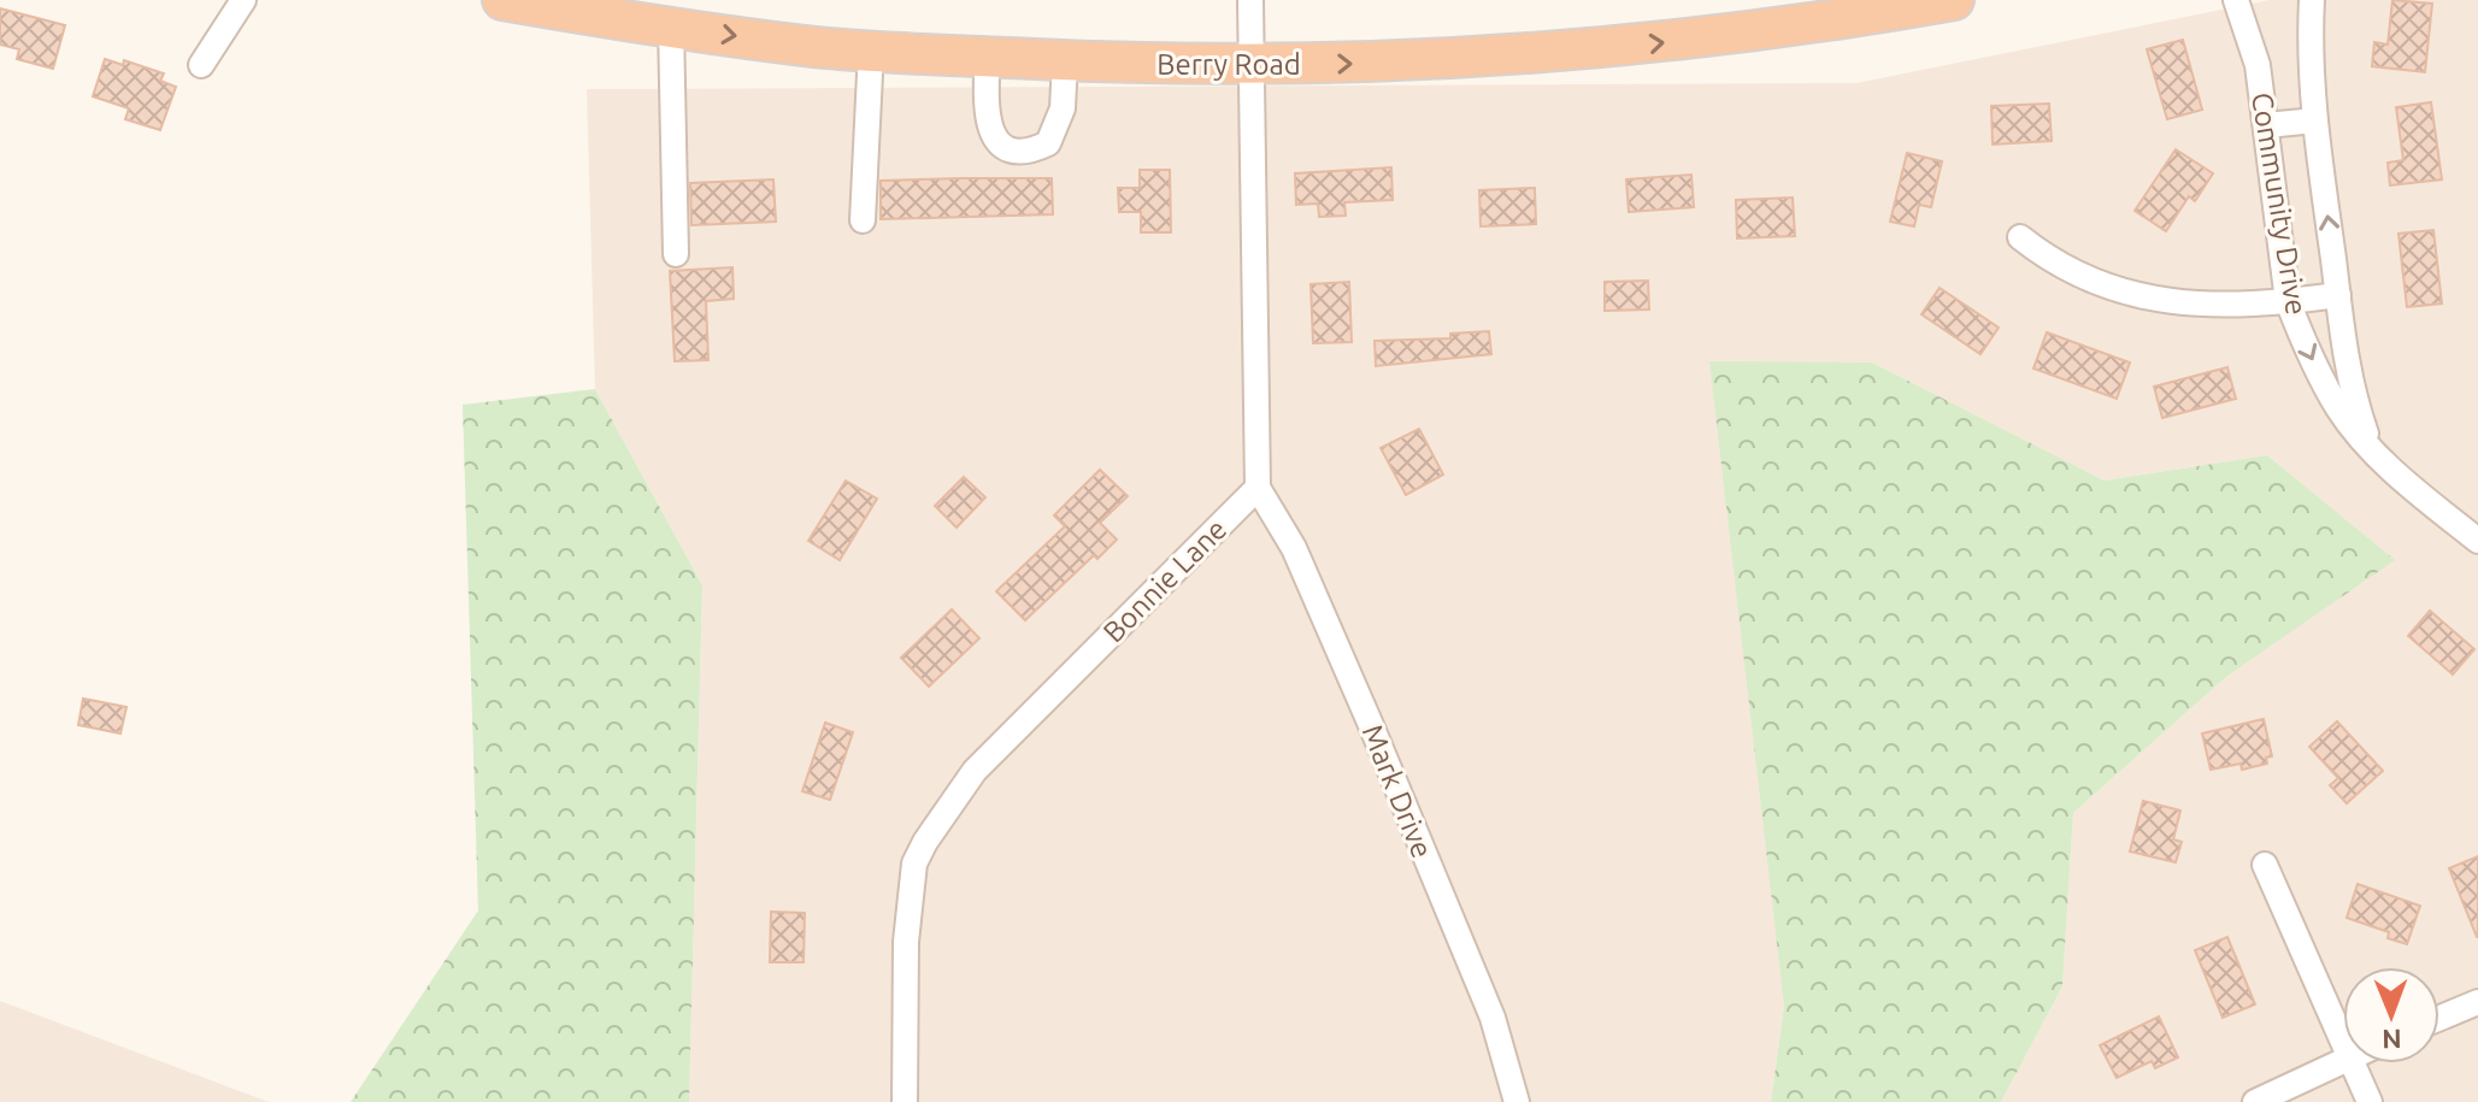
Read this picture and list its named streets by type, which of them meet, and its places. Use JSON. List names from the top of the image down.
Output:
{
  "streets": {
    "highway": ["Berry Road"],
    "street": ["Community Drive", "Bonnie Lane", "Mark Drive"]
  },
  "crossings": [
    ["Bonnie Lane", "Mark Drive"]
  ],
  "one_way": ["Berry Road"],
  "north": "bottom"
}
